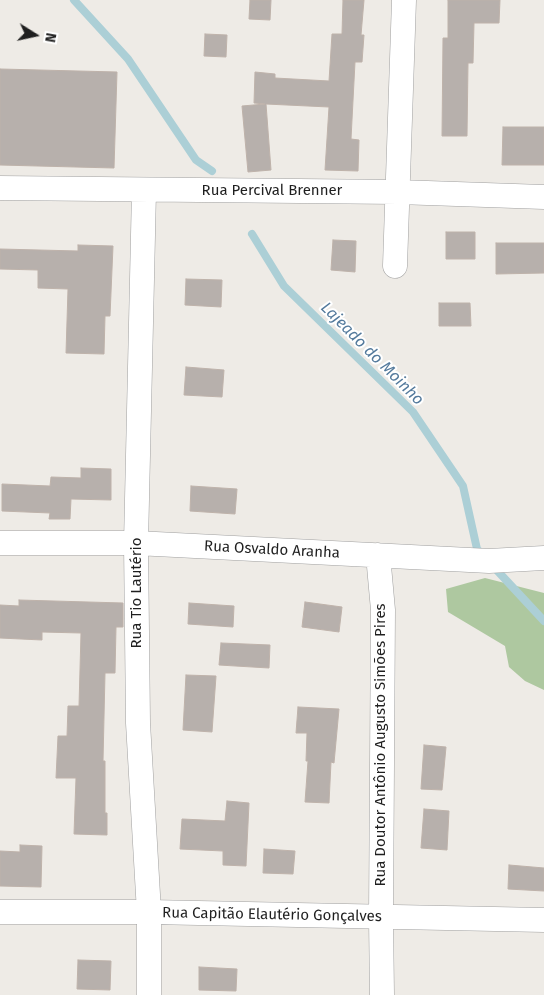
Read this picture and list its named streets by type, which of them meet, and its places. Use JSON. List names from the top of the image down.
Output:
{
  "streets": {
    "street": [
      "Rua Percival Brenner",
      "Rua Osvaldo Aranha",
      "Rua Tio Lautério",
      "Rua Doutor Antônio Augusto Simões Pires",
      "Rua Capitão Elautério Gonçalves"
    ]
  },
  "crossings": [
    ["Rua Percival Brenner", "Rua Tio Lautério"],
    ["Rua Osvaldo Aranha", "Rua Tio Lautério"],
    ["Rua Osvaldo Aranha", "Rua Doutor Antônio Augusto Simões Pires"],
    ["Rua Tio Lautério", "Rua Capitão Elautério Gonçalves"],
    ["Rua Doutor Antônio Augusto Simões Pires", "Rua Capitão Elautério Gonçalves"]
  ],
  "water": ["Lajeado do Moinho"],
  "north": "right"
}
